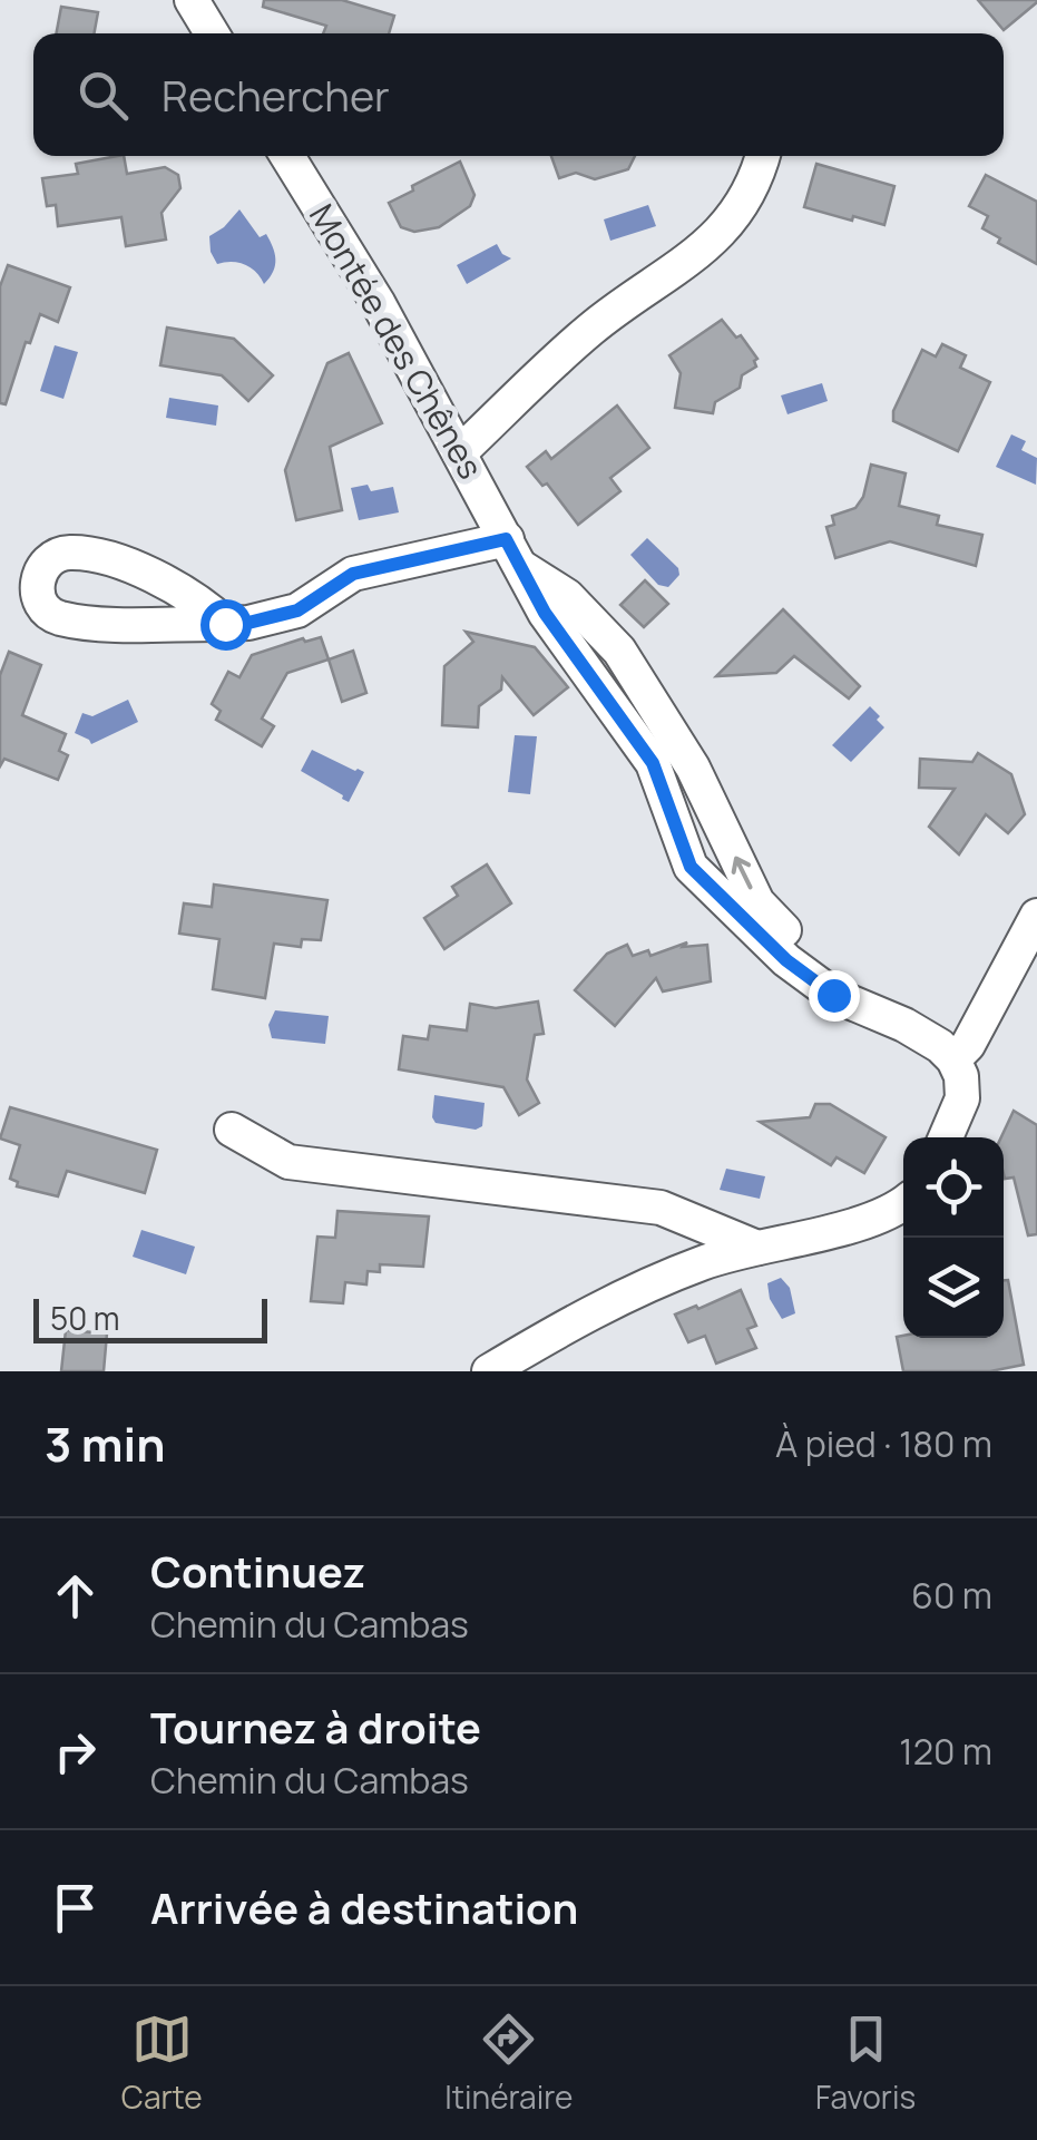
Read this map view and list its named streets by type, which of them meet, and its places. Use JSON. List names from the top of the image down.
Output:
{
  "streets": {
    "street": ["Montée des Chênes"]
  },
  "scale_bar": "50 m",
  "page": {
    "search": "Rechercher",
    "scale": "50 m",
    "heading": ["3 min", "À pied · 180 m"],
    "list": [
      ["Continuez", "Chemin du Cambas", "60 m"],
      ["Tournez à droite", "Chemin du Cambas", "120 m"],
      "Arrivée à destination"
    ],
    "nav": ["Carte", "Itinéraire", "Favoris"]
  }
}
